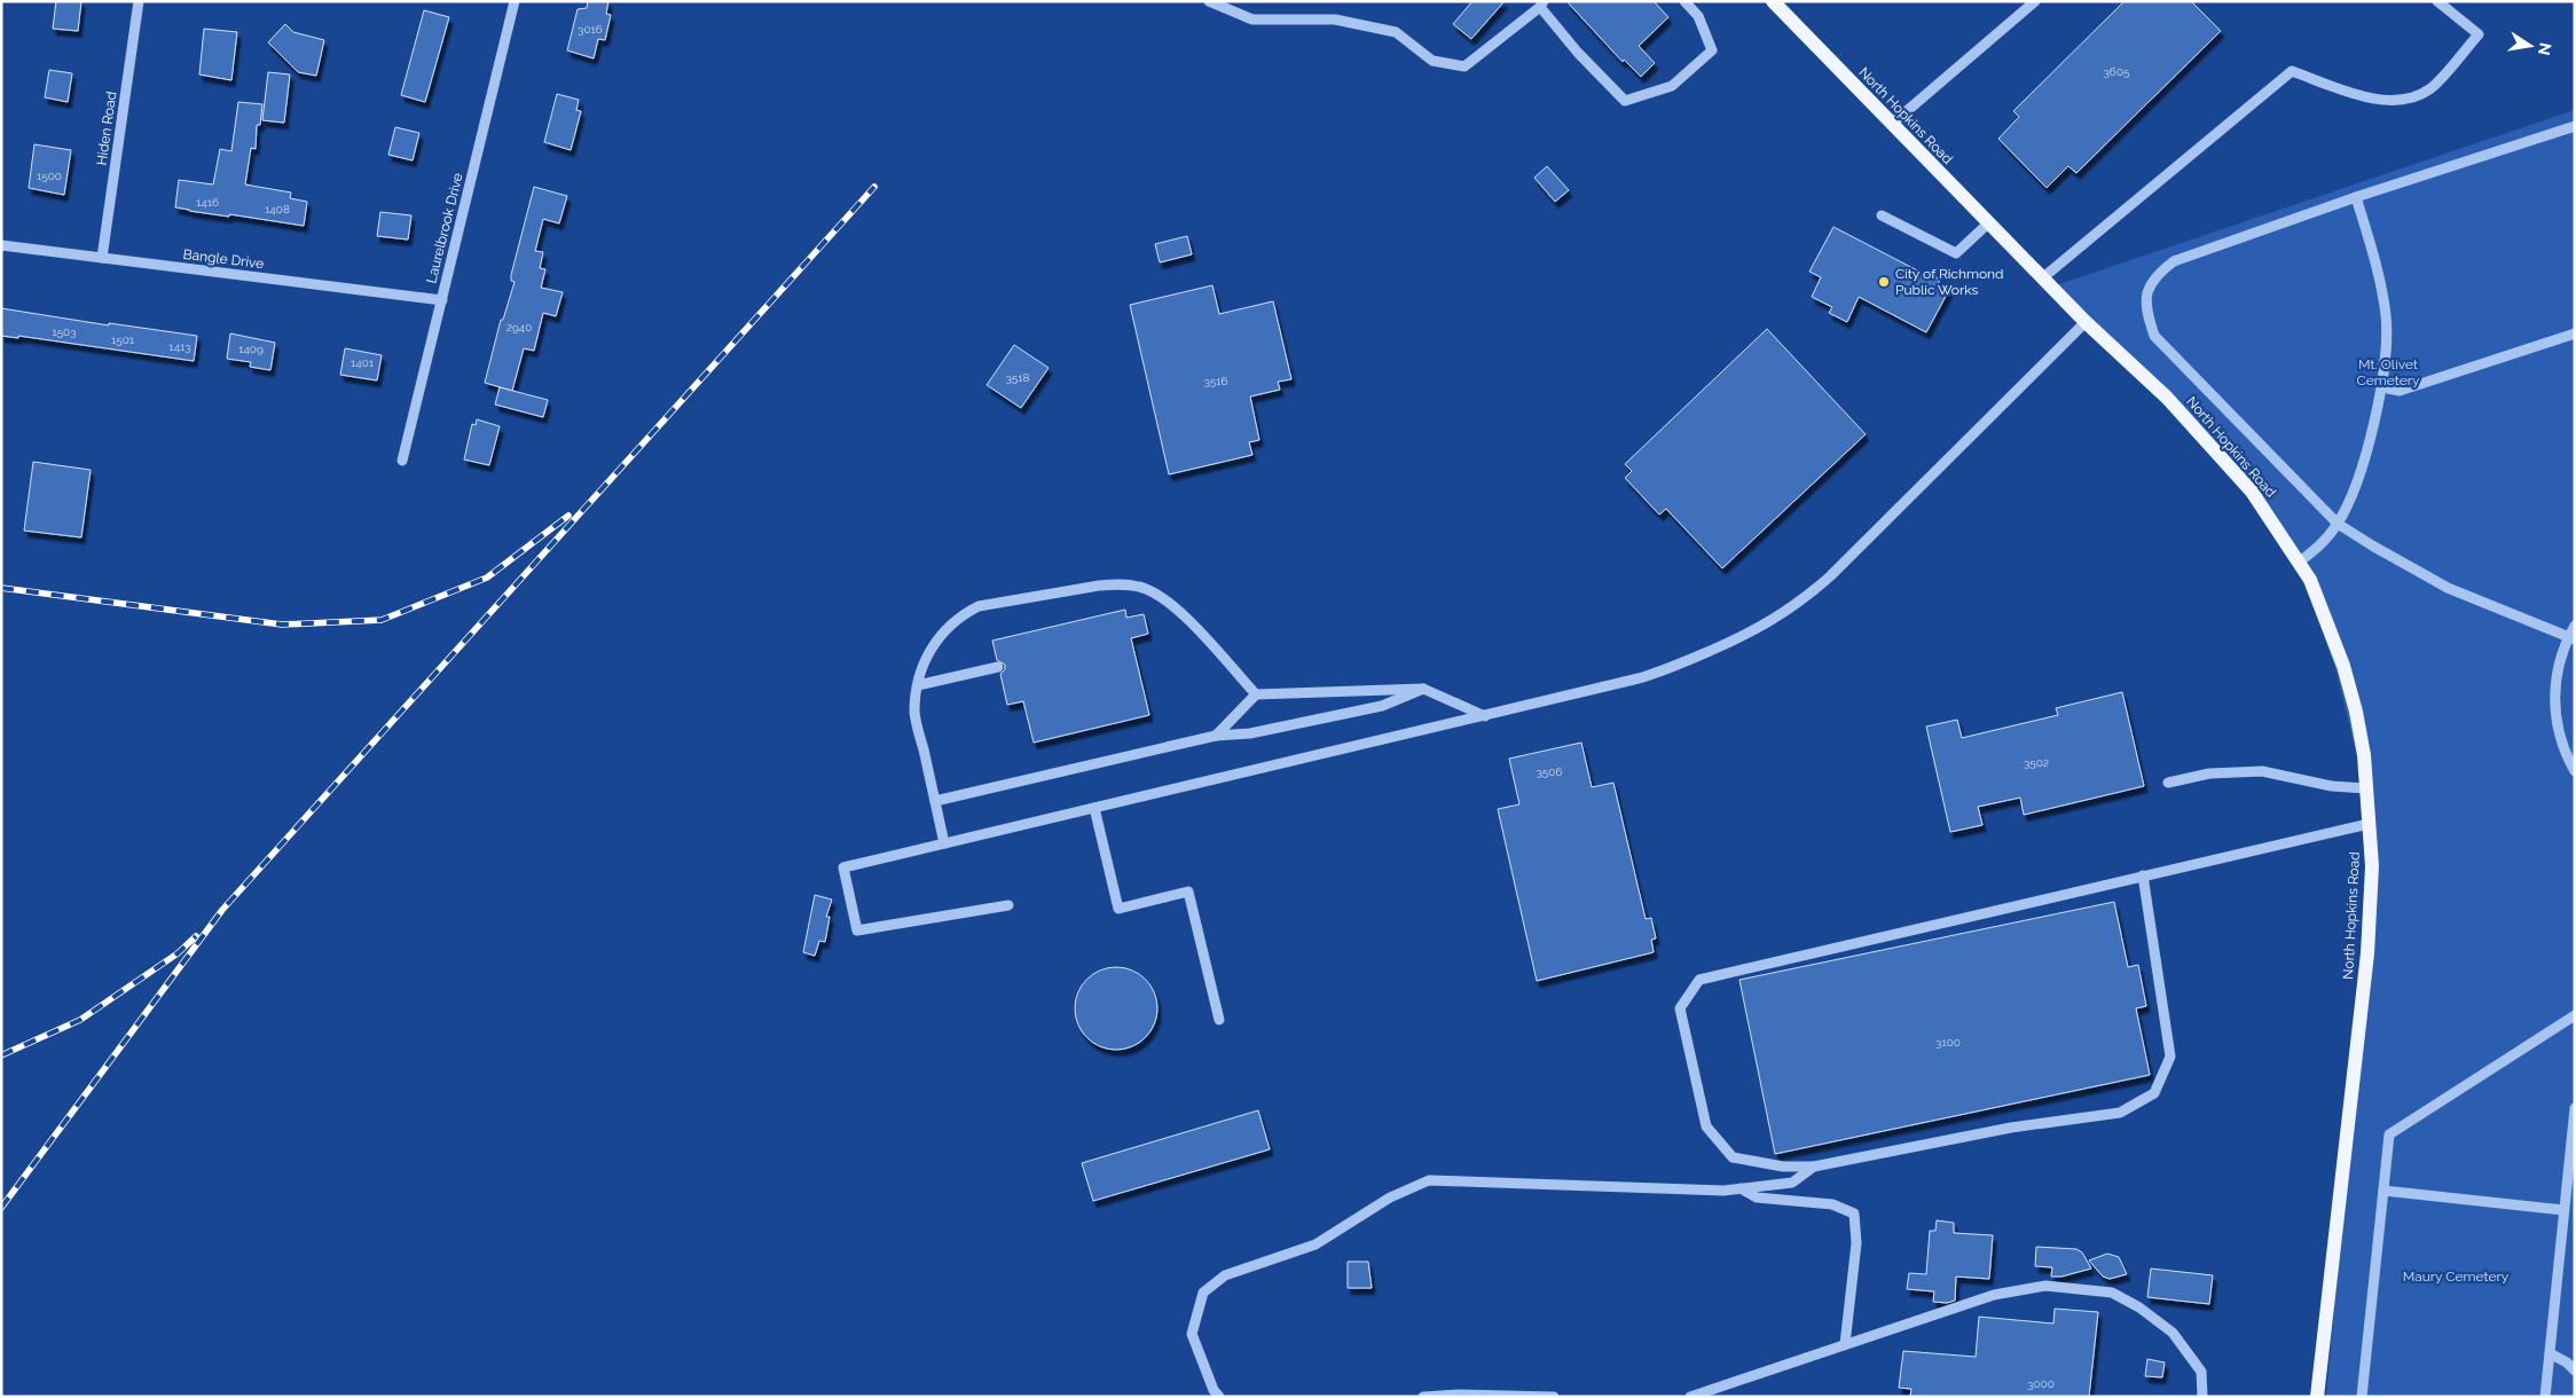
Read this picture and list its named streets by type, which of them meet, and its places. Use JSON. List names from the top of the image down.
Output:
{
  "streets": {
    "main road": ["North Hopkins Road"],
    "street": ["Hiden Road", "Laurelbrook Drive", "Bangle Drive"]
  },
  "crossings": [
    ["Hiden Road", "Bangle Drive"],
    ["Laurelbrook Drive", "Bangle Drive"]
  ],
  "parks": ["Mt. Olivet Cemetery", "Maury Cemetery"],
  "places": ["City of Richmond Public Works"],
  "house_numbers": [
    "3016",
    "3605",
    "1500",
    "1416",
    "1408",
    "2940",
    "1503",
    "1501",
    "1413",
    "1409",
    "1401",
    "3518",
    "3516",
    "3502",
    "3506",
    "3100",
    "3000"
  ],
  "north": "right"
}
